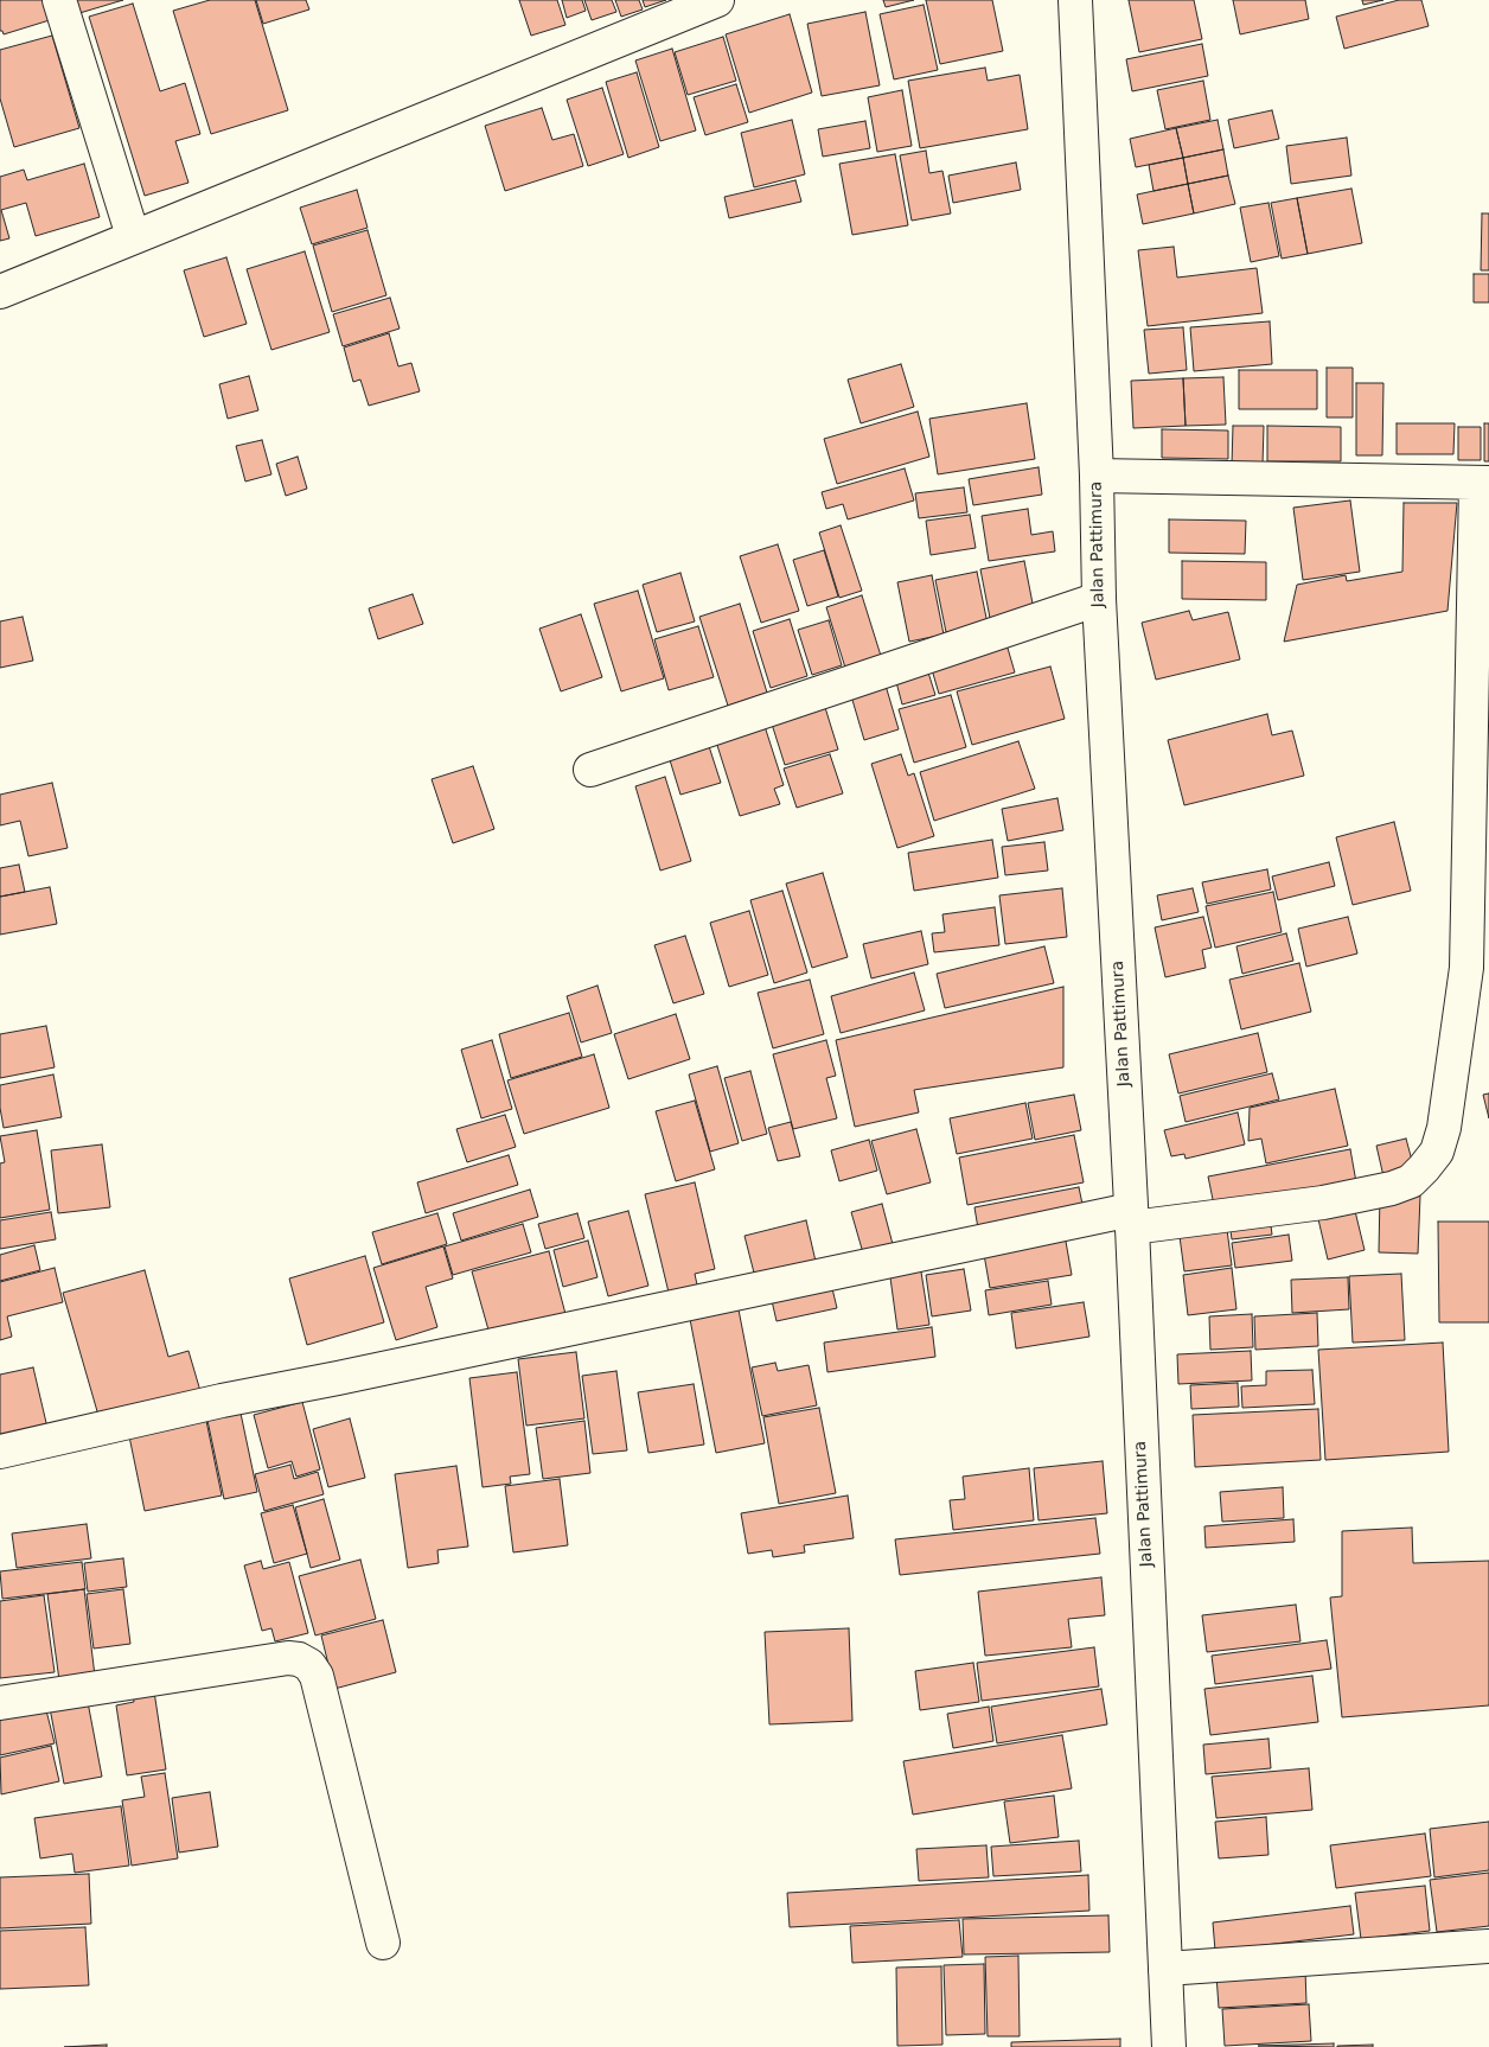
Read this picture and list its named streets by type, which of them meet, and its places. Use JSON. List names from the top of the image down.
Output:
{
  "streets": {
    "main road": ["Jalan Pattimura"]
  }
}
